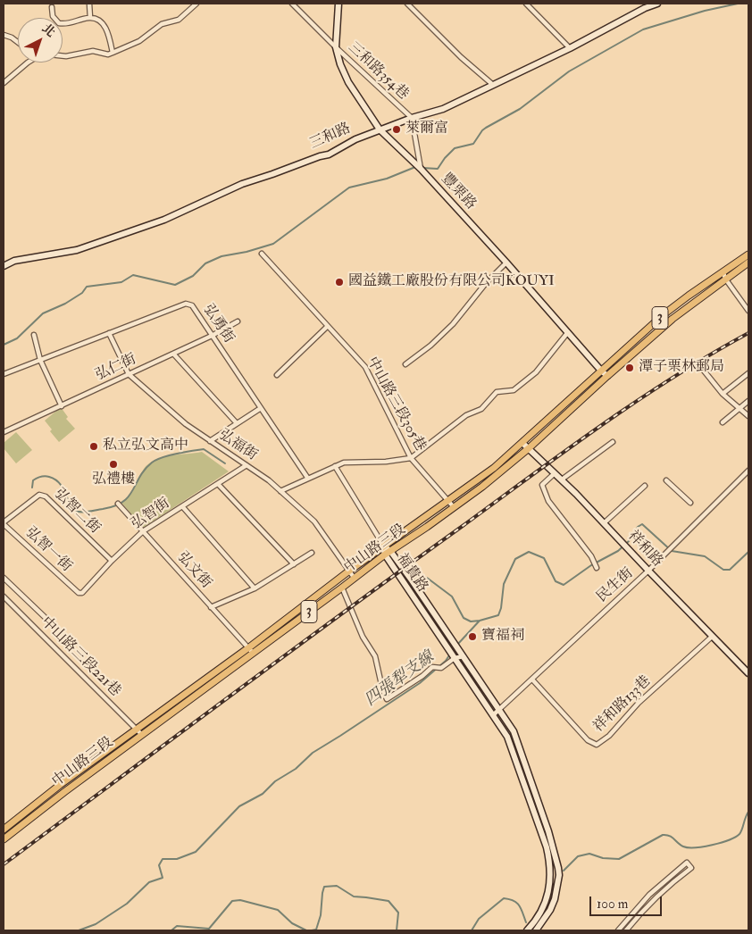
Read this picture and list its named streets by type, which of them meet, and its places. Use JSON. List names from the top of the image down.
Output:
{
  "streets": {
    "main road": ["3", "中山路三段"],
    "street": [
      "三和路354巷",
      "三和路",
      "豐栗路",
      "弘勇街",
      "弘仁街",
      "中山路三段305巷",
      "弘福街",
      "弘智二街",
      "弘智街",
      "祥和路",
      "弘智一街",
      "弘文街",
      "福貴路",
      "民生街",
      "中山路三段221巷",
      "祥和路133巷"
    ]
  },
  "crossings": [
    ["三和路354巷", "三和路"],
    ["三和路354巷", "豐栗路"],
    ["三和路", "豐栗路"],
    ["豐栗路", "中山路三段"],
    ["弘勇街", "弘仁街"],
    ["弘勇街", "弘福街"],
    ["弘仁街", "弘福街"],
    ["中山路三段305巷", "中山路三段"],
    ["弘福街", "弘智街"],
    ["弘福街", "中山路三段"],
    ["弘智二街", "弘智街"],
    ["弘智二街", "弘智一街"],
    ["弘智街", "弘智一街"],
    ["弘智街", "弘文街"],
    ["中山路三段", "祥和路"],
    ["中山路三段", "弘文街"],
    ["中山路三段", "福貴路"],
    ["中山路三段", "中山路三段221巷"],
    ["祥和路", "民生街"],
    ["祥和路", "祥和路133巷"],
    ["福貴路", "民生街"],
    ["民生街", "祥和路133巷"]
  ],
  "water": ["四張犁支線"],
  "places": [
    "萊爾富",
    "國益鐵工廠股份有限公司KOUYI",
    "潭子栗林郵局",
    "私立弘文高中",
    "弘禮樓",
    "寶福祠"
  ],
  "scale_bar": "100 m",
  "north": "top right"
}
